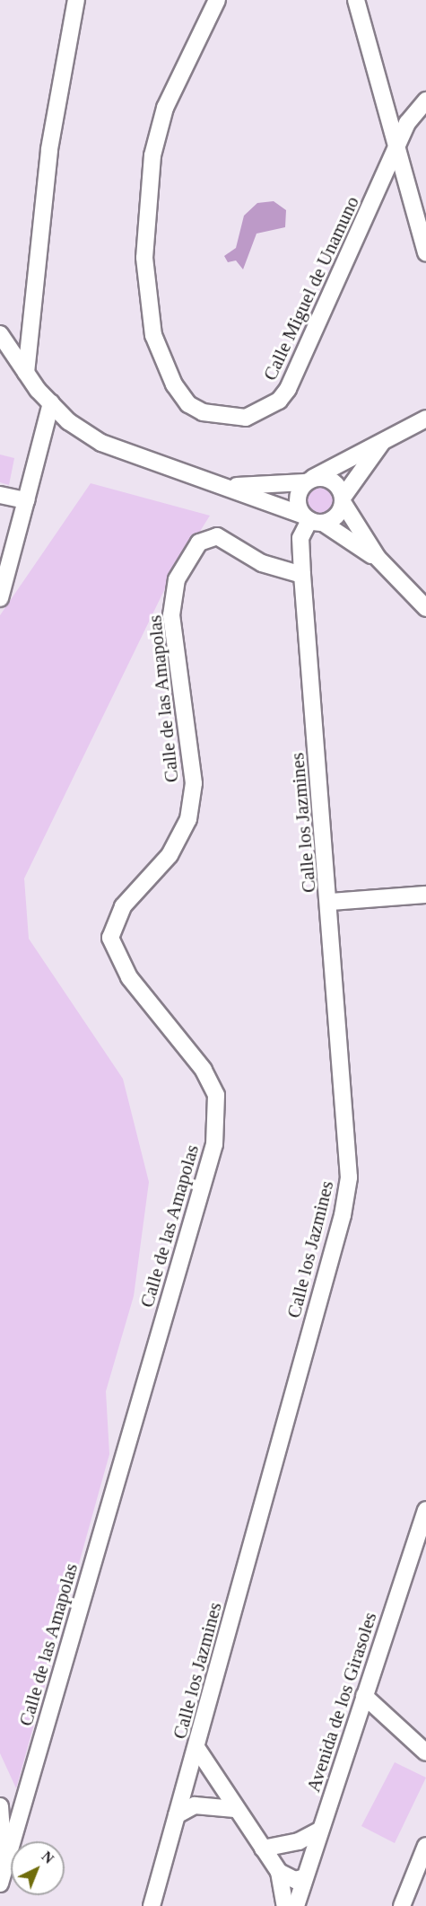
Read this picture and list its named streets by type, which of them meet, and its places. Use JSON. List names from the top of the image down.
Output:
{
  "streets": {
    "street": [
      "Calle Miguel de Unamuno",
      "Calle de las Amapolas",
      "Calle los Jazmines",
      "Avenida de los Girasoles"
    ]
  },
  "crossings": [
    ["Calle de las Amapolas", "Calle los Jazmines"]
  ],
  "north": "top right"
}
